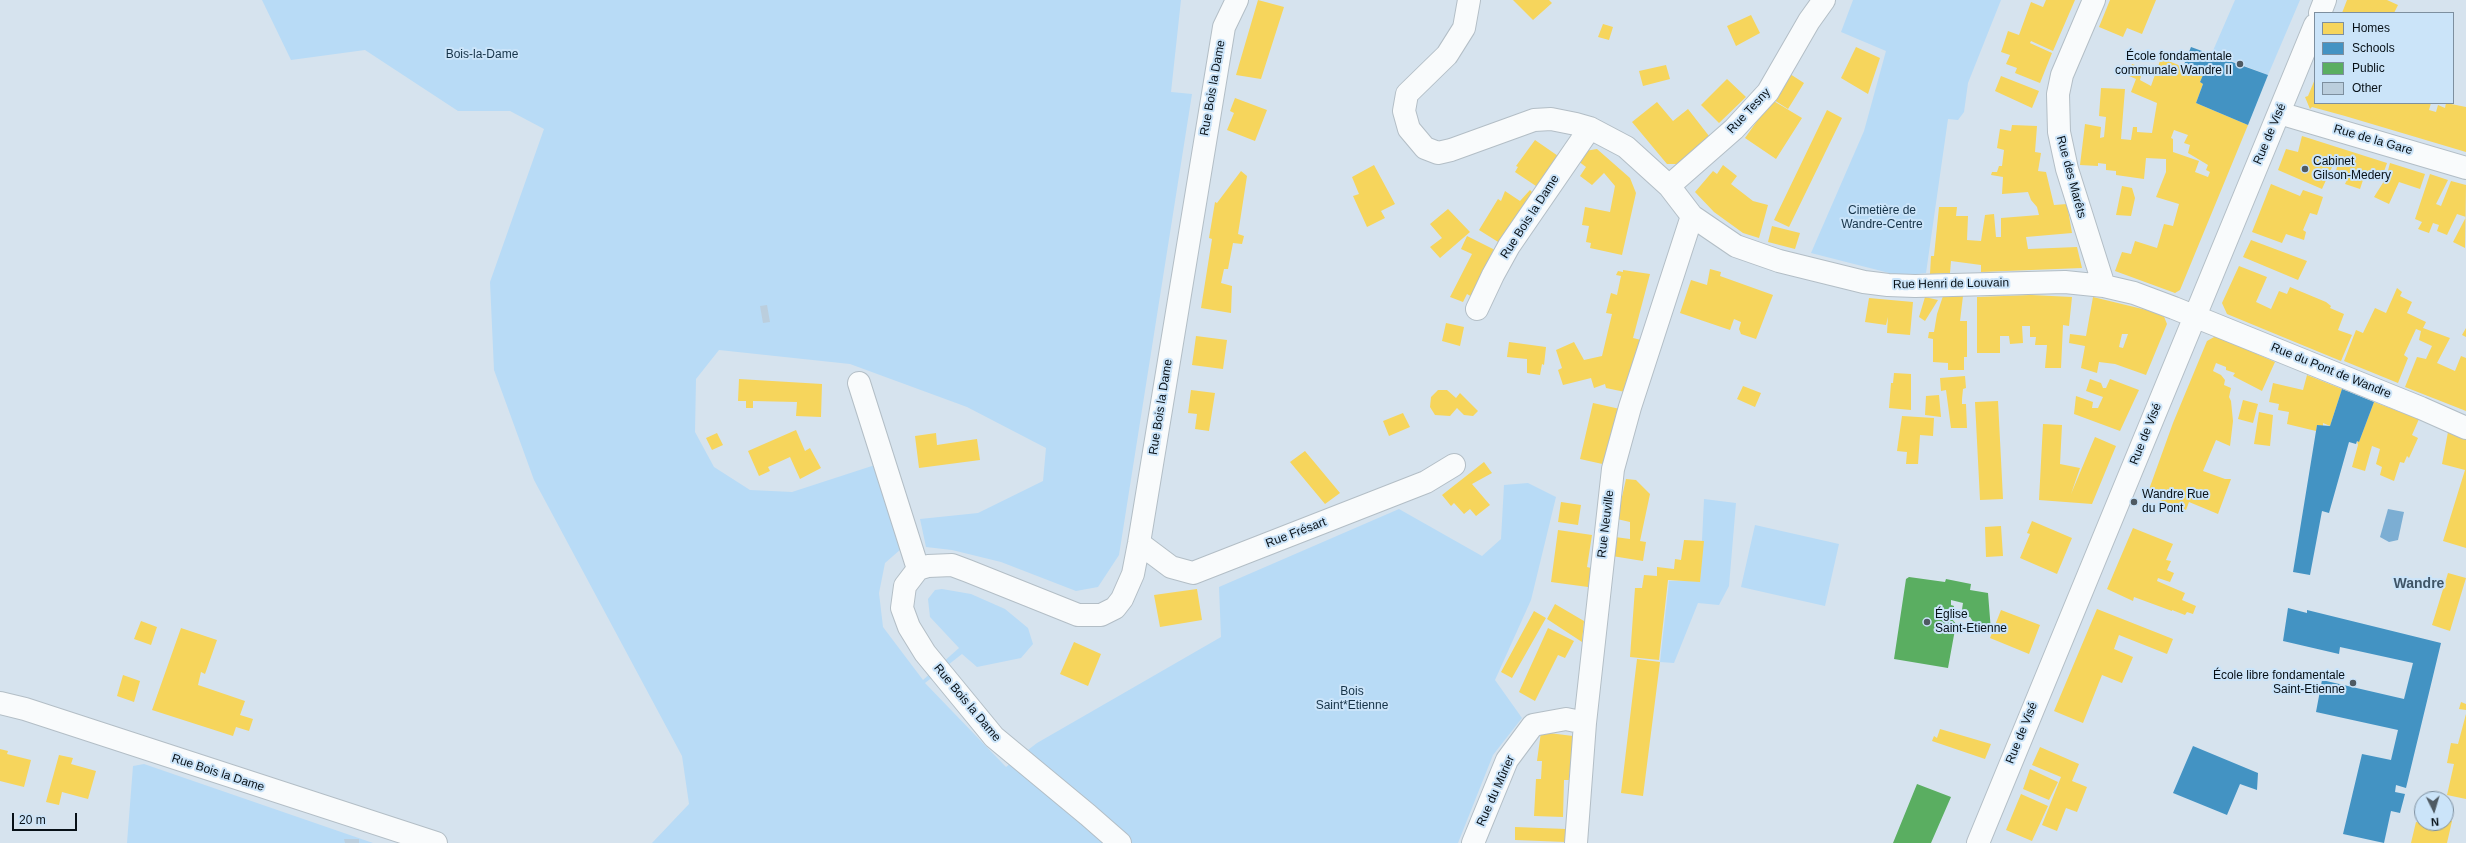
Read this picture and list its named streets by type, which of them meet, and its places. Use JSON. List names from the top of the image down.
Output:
{
  "streets": {
    "street": [
      "Rue Bois la Dame",
      "Rue Tesny",
      "Rue de Visé",
      "Rue de la Gare",
      "Rue des Marêts",
      "Rue Henri de Louvain",
      "Rue du Pont de Wandre",
      "Rue Neuville",
      "Rue Frésart",
      "Rue du Mûrier"
    ]
  },
  "crossings": [
    ["Rue Bois la Dame", "Rue Frésart"],
    ["Rue Tesny", "Rue Henri de Louvain"],
    ["Rue de Visé", "Rue de la Gare"],
    ["Rue de Visé", "Rue Henri de Louvain"],
    ["Rue de Visé", "Rue du Pont de Wandre"],
    ["Rue des Marêts", "Rue Henri de Louvain"],
    ["Rue Henri de Louvain", "Rue du Pont de Wandre"],
    ["Rue Henri de Louvain", "Rue Neuville"],
    ["Rue Neuville", "Rue du Mûrier"]
  ],
  "districts": ["Wandre"],
  "parks": ["Bois-la-Dame", "Cimetière de Wandre-Centre", "Bois Saint*Etienne"],
  "places": [
    "École fondamentale communale Wandre II",
    "Cabinet Gilson-Medery",
    "Wandre Rue du Pont",
    "Église Saint-Etienne",
    "École libre fondamentale Saint-Etienne"
  ],
  "legend": [
    "Homes",
    "Schools",
    "Public",
    "Other"
  ],
  "scale_bar": "20 m",
  "north": "bottom"
}
